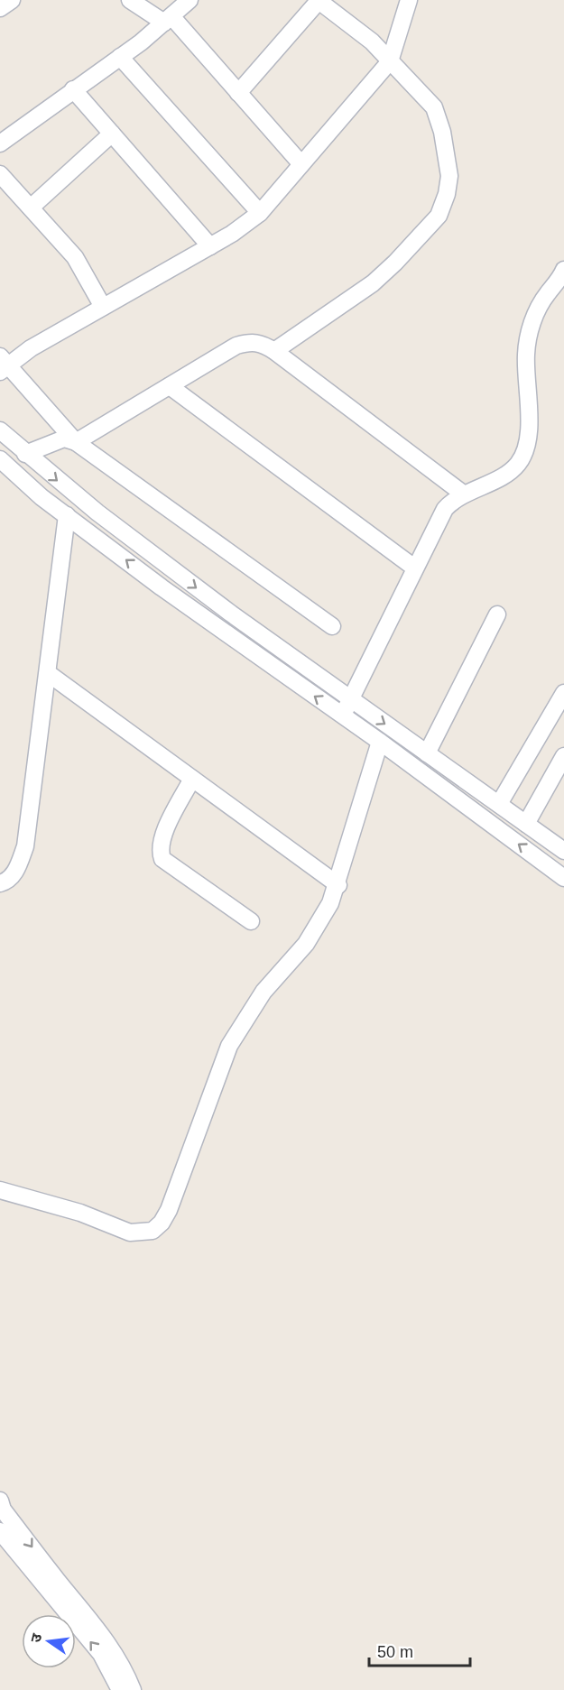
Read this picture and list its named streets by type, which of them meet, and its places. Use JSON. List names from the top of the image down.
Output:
{
  "scale_bar": "50 m",
  "north": "left"
}
